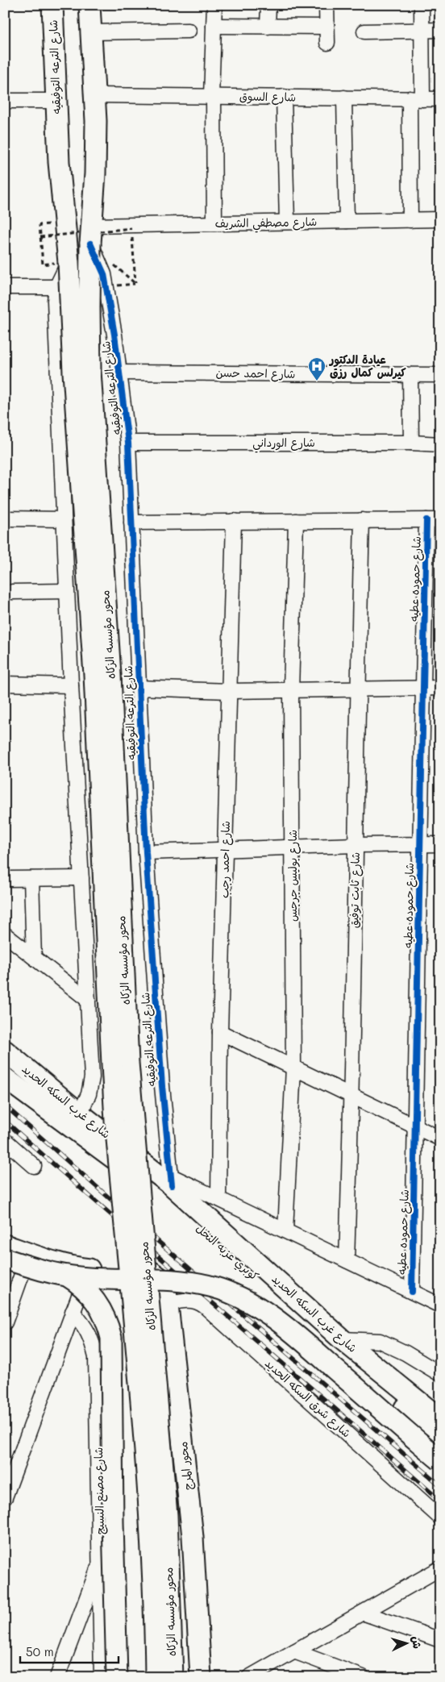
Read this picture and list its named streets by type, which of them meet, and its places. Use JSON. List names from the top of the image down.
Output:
{
  "streets": {
    "main road": [
      "شارع الترعه التوفيقيه",
      "محور مؤسسه الزكاه",
      "شارع غرب السكه الحديد",
      "كوبري عزبه النخل",
      "محور المرج"
    ],
    "street": [
      "شارع السوق",
      "شارع مصطفي الشريف",
      "شارع احمد حسن",
      "شارع الورداني",
      "شارع حموده عطيه",
      "شارع احمد رجب",
      "شارع بوليس جرجس",
      "شارع ثابت توفيق",
      "شارع شرق السكه الحديد",
      "شارع مصنع النسيج"
    ]
  },
  "crossings": [
    ["شارع الترعه التوفيقيه", "شارع السوق"],
    ["شارع الترعه التوفيقيه", "شارع مصطفي الشريف"],
    ["شارع الترعه التوفيقيه", "شارع احمد حسن"],
    ["شارع الترعه التوفيقيه", "شارع الورداني"],
    ["شارع الترعه التوفيقيه", "محور مؤسسه الزكاه"],
    ["شارع الترعه التوفيقيه", "شارع غرب السكه الحديد"],
    ["شارع مصطفي الشريف", "محور مؤسسه الزكاه"],
    ["شارع شرق السكه الحديد", "محور المرج"]
  ],
  "places": {
    "hospital": ["عيادة الدكتور كيرلس كمال رزق"]
  },
  "scale_bar": "50 m",
  "north": "right"
}
